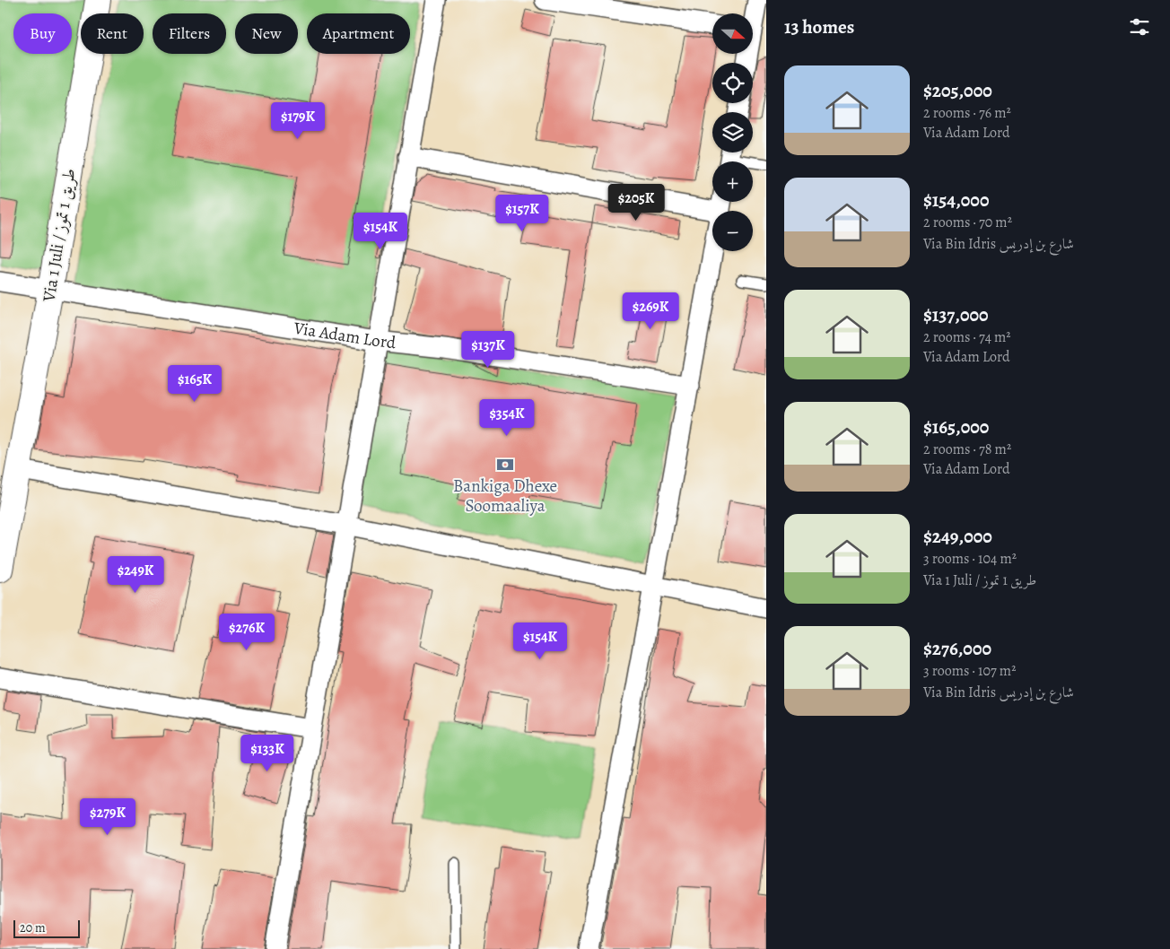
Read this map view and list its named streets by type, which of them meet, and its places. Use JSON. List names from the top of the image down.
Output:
{
  "streets": {
    "main road": ["Via 1 Juli / طريق 1 تموز"],
    "street": ["Via Adam Lord"]
  },
  "crossings": [
    ["Via 1 Juli / طريق 1 تموز", "Via Adam Lord"]
  ],
  "places": {
    "bank": ["Bankiga Dhexe Soomaaliya"]
  },
  "scale_bar": "20 m",
  "north": "right",
  "page": {
    "heading": "13 homes",
    "map_buttons": ["+", "−"],
    "chip": [
      "Buy",
      "Rent",
      "Filters",
      "New",
      "Apartment"
    ],
    "list": [
      {
        "name": "$205,000",
        "note": "2 rooms · 76 m² · Via Adam Lord"
      },
      {
        "name": "$154,000",
        "note": "2 rooms · 70 m² · Via Bin Idris شارع بن إدريس"
      },
      {
        "name": "$137,000",
        "note": "2 rooms · 74 m² · Via Adam Lord"
      },
      {
        "name": "$165,000",
        "note": "2 rooms · 78 m² · Via Adam Lord"
      },
      {
        "name": "$249,000",
        "note": "3 rooms · 104 m² · Via 1 Juli / طريق 1 تموز"
      },
      {
        "name": "$276,000",
        "note": "3 rooms · 107 m² · Via Bin Idris شارع بن إدريس"
      }
    ],
    "price": [
      "$179K",
      "$205K",
      "$157K",
      "$154K",
      "$269K",
      "$137K",
      "$165K",
      "$354K",
      "$249K",
      "$276K",
      "$154K",
      "$133K",
      "$279K"
    ],
    "scale": "20 m"
  }
}
